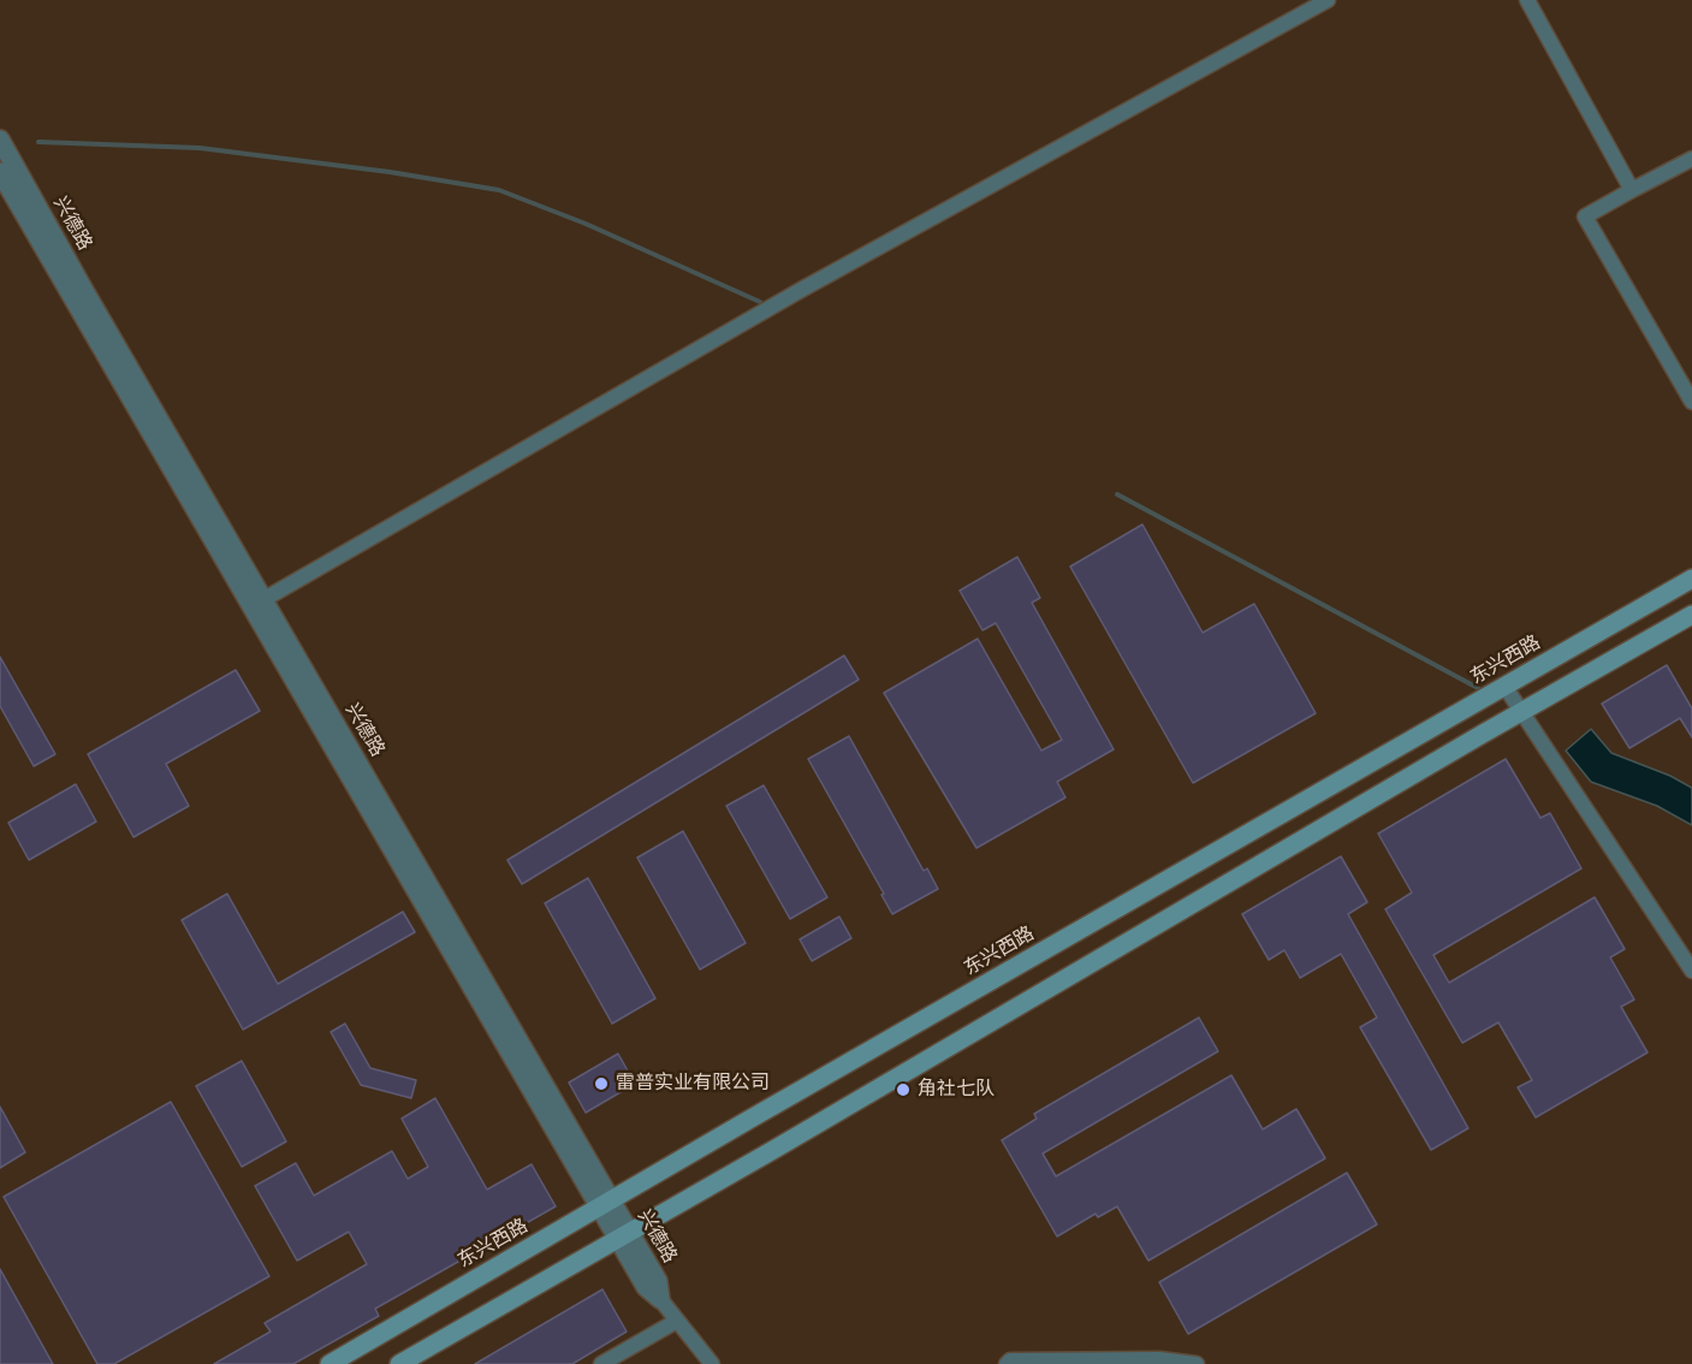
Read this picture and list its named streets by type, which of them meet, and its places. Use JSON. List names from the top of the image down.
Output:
{
  "streets": {
    "main road": ["东兴西路"],
    "street": ["兴德路"]
  },
  "crossings": [
    ["兴德路", "东兴西路"]
  ],
  "places": ["雷普实业有限公司", "角社七队"]
}
